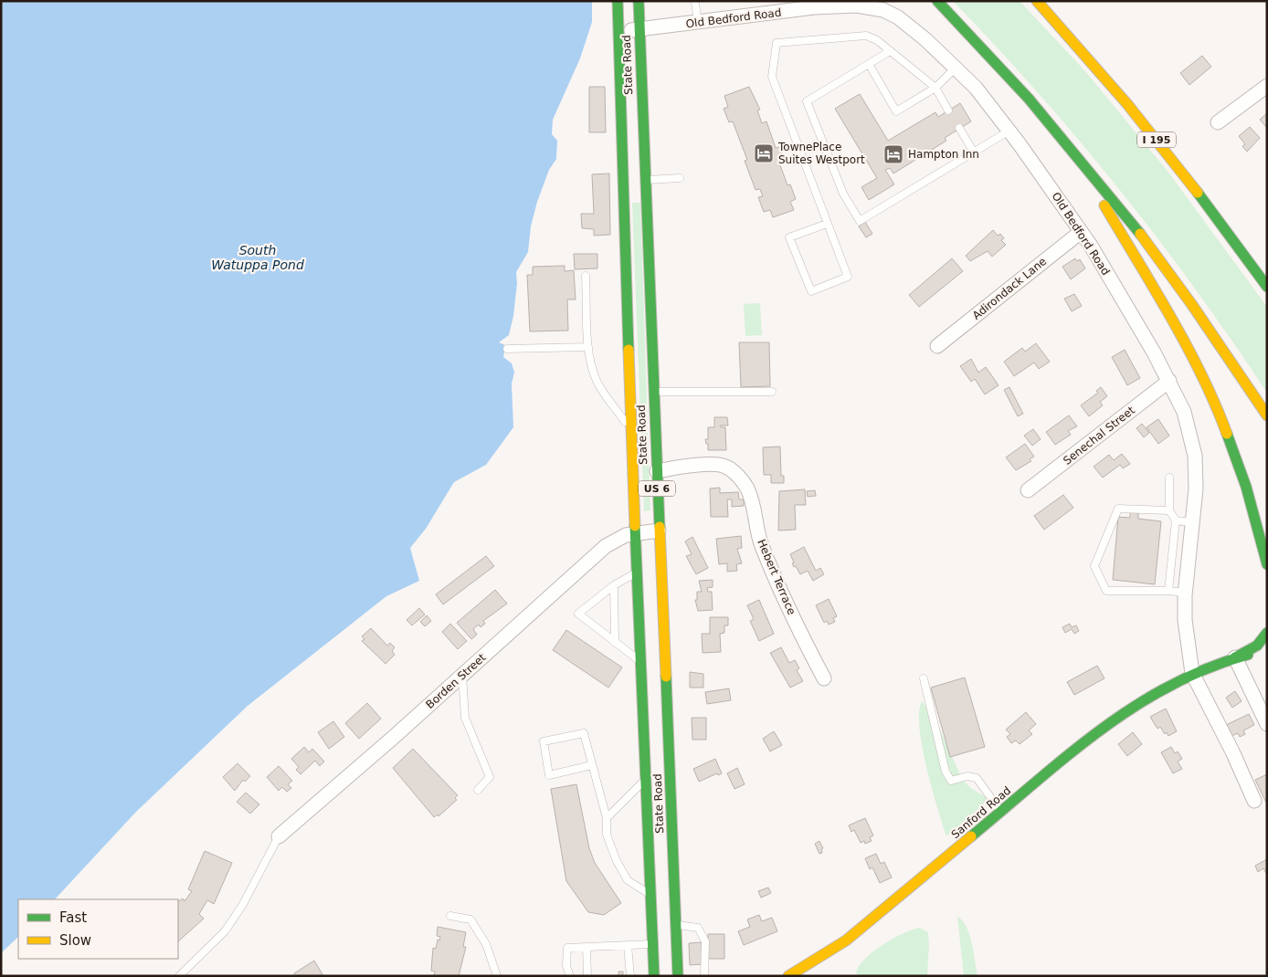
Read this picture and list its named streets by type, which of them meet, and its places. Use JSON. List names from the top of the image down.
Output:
{
  "streets": {
    "main road": [
      "State Road",
      "I 195",
      "US 6",
      "Sanford Road"
    ],
    "street": [
      "Old Bedford Road",
      "Adirondack Lane",
      "Senechal Street",
      "Hebert Terrace",
      "Borden Street"
    ]
  },
  "crossings": [
    ["Old Bedford Road", "State Road"],
    ["Old Bedford Road", "Adirondack Lane"],
    ["Old Bedford Road", "Senechal Street"],
    ["Old Bedford Road", "Sanford Road"],
    ["State Road", "Hebert Terrace"],
    ["State Road", "Borden Street"]
  ],
  "water": ["South Watuppa Pond"],
  "places": {
    "hotel": ["TownePlace Suites Westport", "Hampton Inn"]
  },
  "legend": ["Fast", "Slow"]
}
